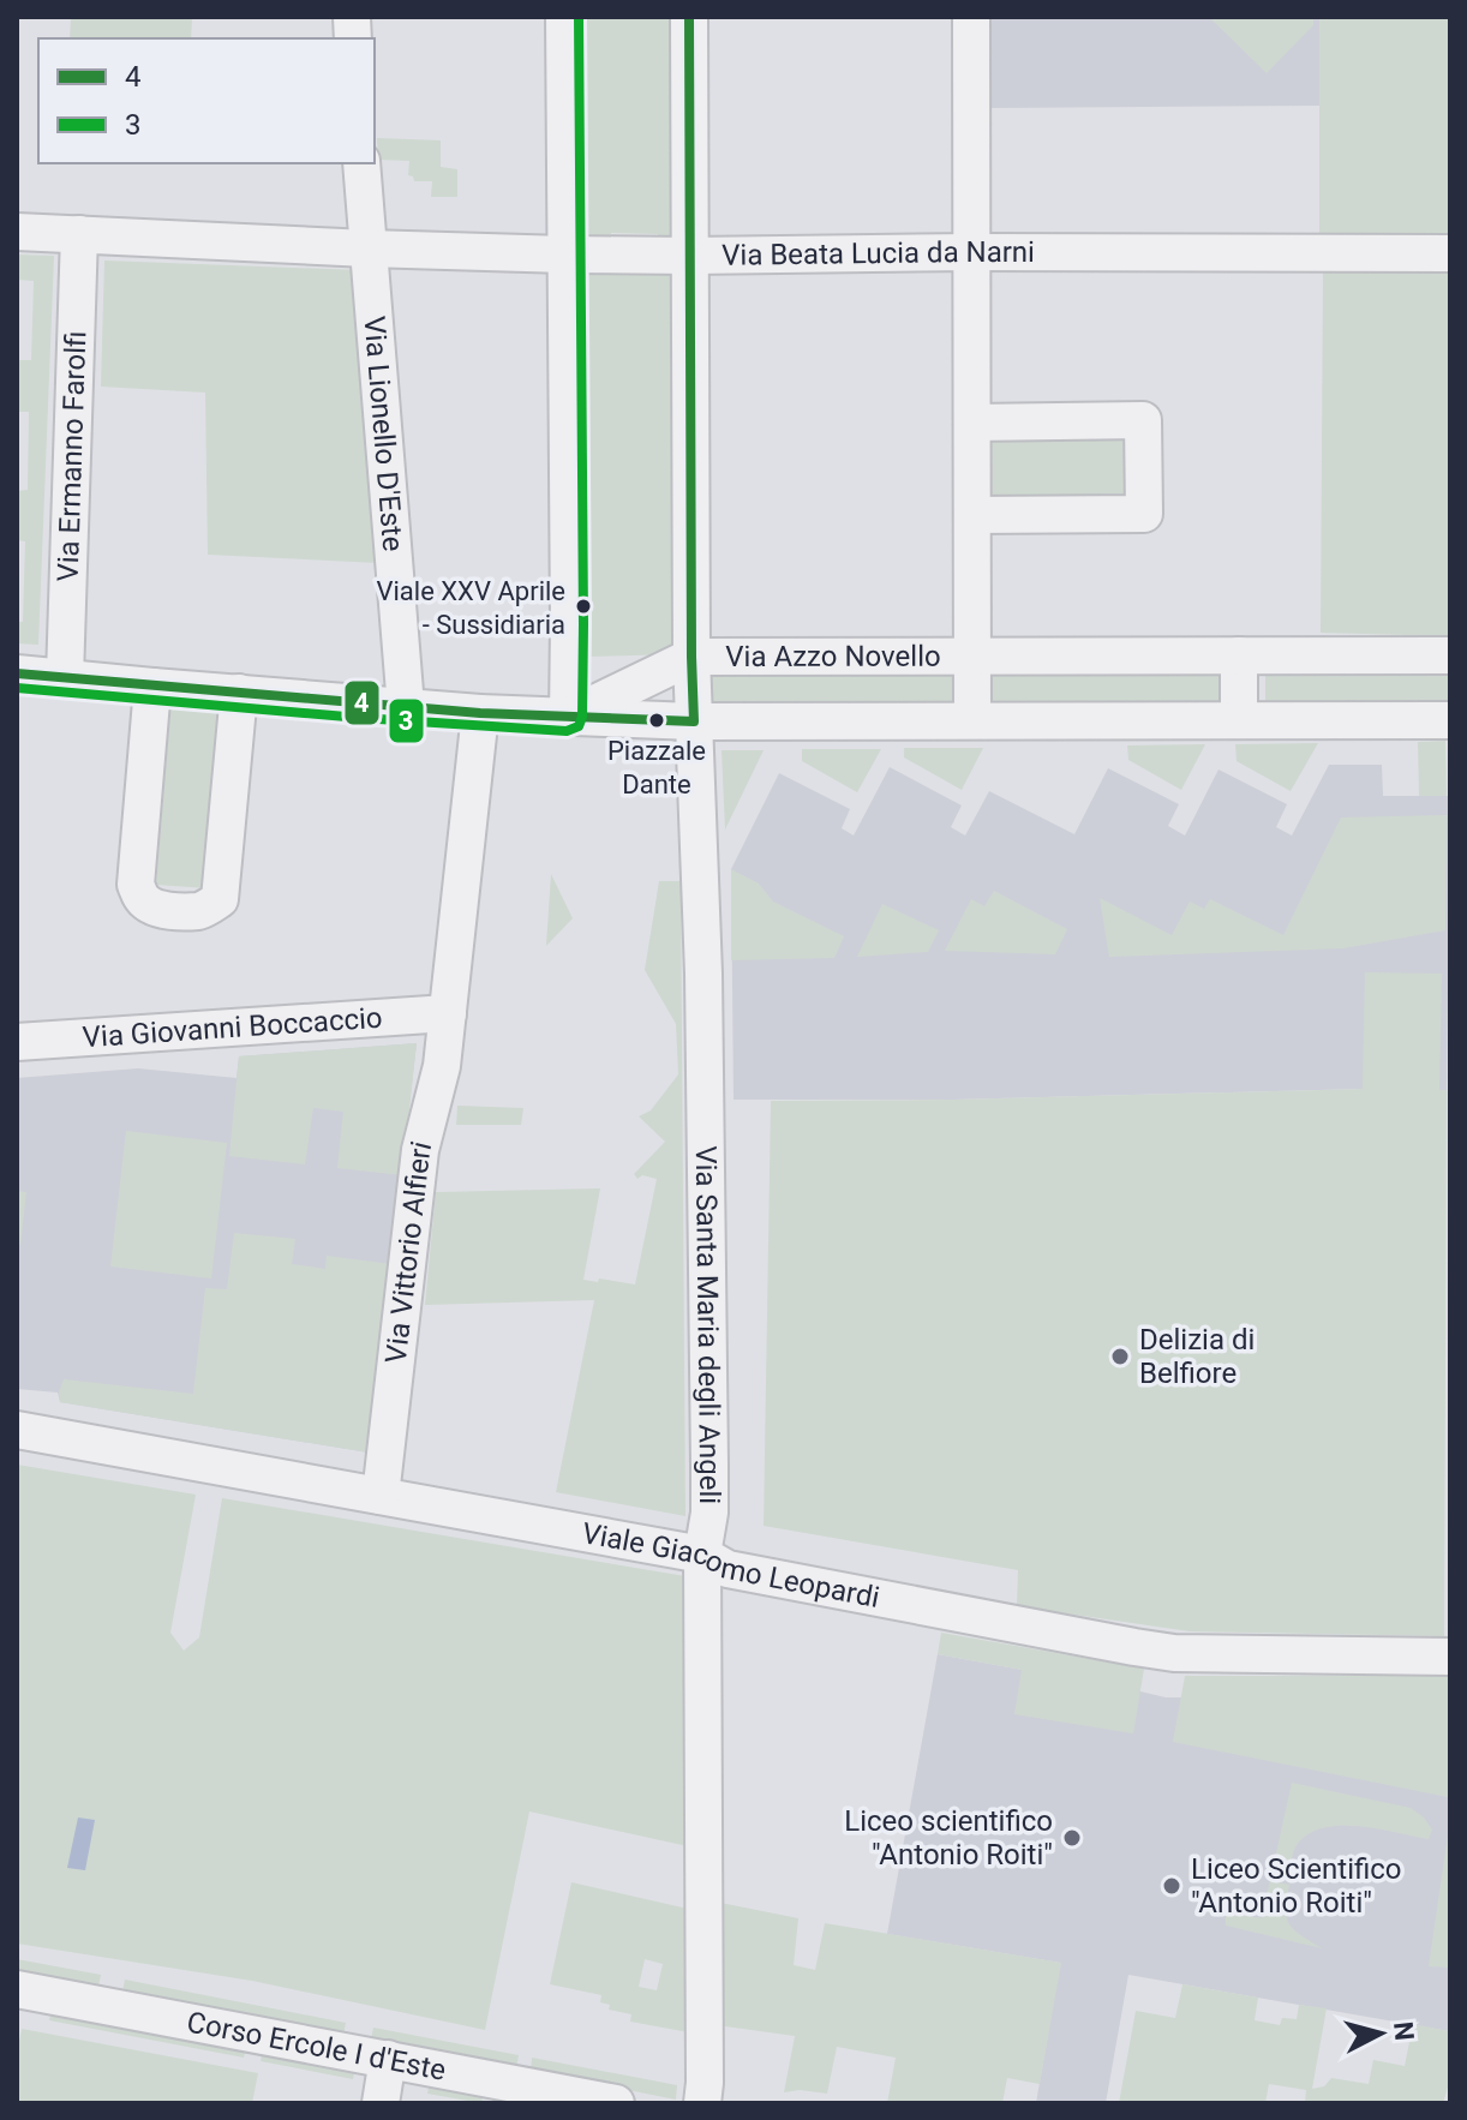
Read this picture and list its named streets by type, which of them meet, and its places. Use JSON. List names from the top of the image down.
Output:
{
  "streets": {
    "street": [
      "Via Beata Lucia da Narni",
      "Via Lionello D'Este",
      "Via Ermanno Farolfi",
      "Via Azzo Novello",
      "Via Giovanni Boccaccio",
      "Via Vittorio Alfieri",
      "Via Santa Maria degli Angeli",
      "Viale Giacomo Leopardi",
      "Corso Ercole I d'Este"
    ]
  },
  "crossings": [
    ["Via Beata Lucia da Narni", "Via Lionello D'Este"],
    ["Via Beata Lucia da Narni", "Via Ermanno Farolfi"],
    ["Via Beata Lucia da Narni", "Via Santa Maria degli Angeli"],
    ["Via Azzo Novello", "Via Santa Maria degli Angeli"],
    ["Via Giovanni Boccaccio", "Via Vittorio Alfieri"],
    ["Via Vittorio Alfieri", "Viale Giacomo Leopardi"],
    ["Via Santa Maria degli Angeli", "Viale Giacomo Leopardi"]
  ],
  "places": [
    "Viale XXV Aprile - Sussidiaria",
    "Piazzale Dante",
    "Delizia di Belfiore",
    "Liceo scientifico \"Antonio Roiti\"",
    "Liceo Scientifico \"Antonio Roiti\""
  ],
  "lines": ["transit line 4", "transit line 3"],
  "legend": ["4", "3"],
  "north": "right"
}
